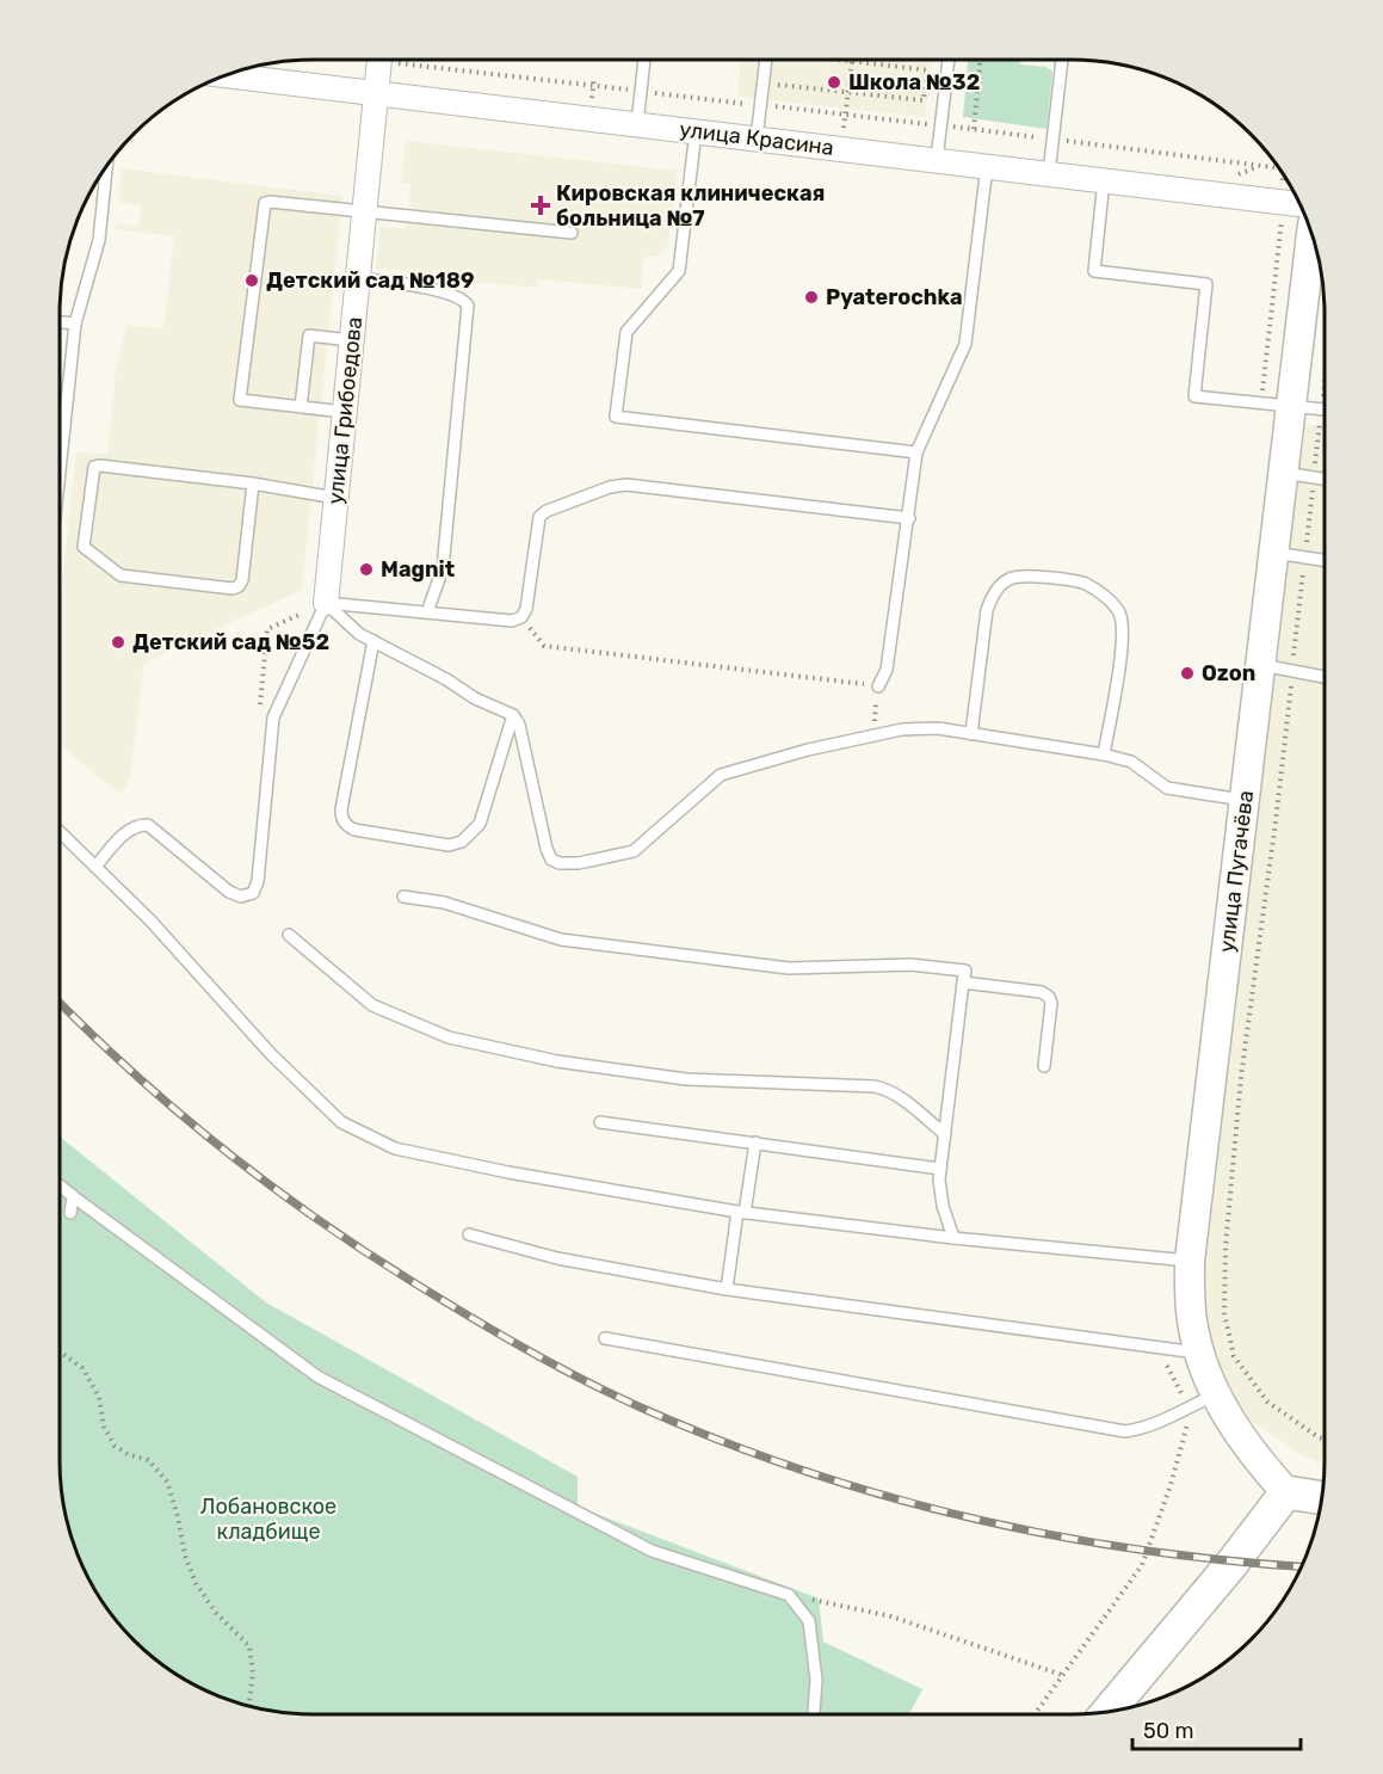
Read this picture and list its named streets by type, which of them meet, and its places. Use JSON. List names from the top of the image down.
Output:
{
  "streets": {
    "street": ["улица Красина", "улица Грибоедова", "улица Пугачёва"]
  },
  "crossings": [
    ["улица Красина", "улица Грибоедова"]
  ],
  "parks": ["Лобановское кладбище"],
  "places": {
    "other": [
      "Школа №32",
      "Детский сад №189",
      "Pyaterochka",
      "Magnit",
      "Детский сад №52",
      "Ozon"
    ],
    "health": ["Кировская клиническая больница №7"]
  },
  "scale_bar": "50 m"
}
